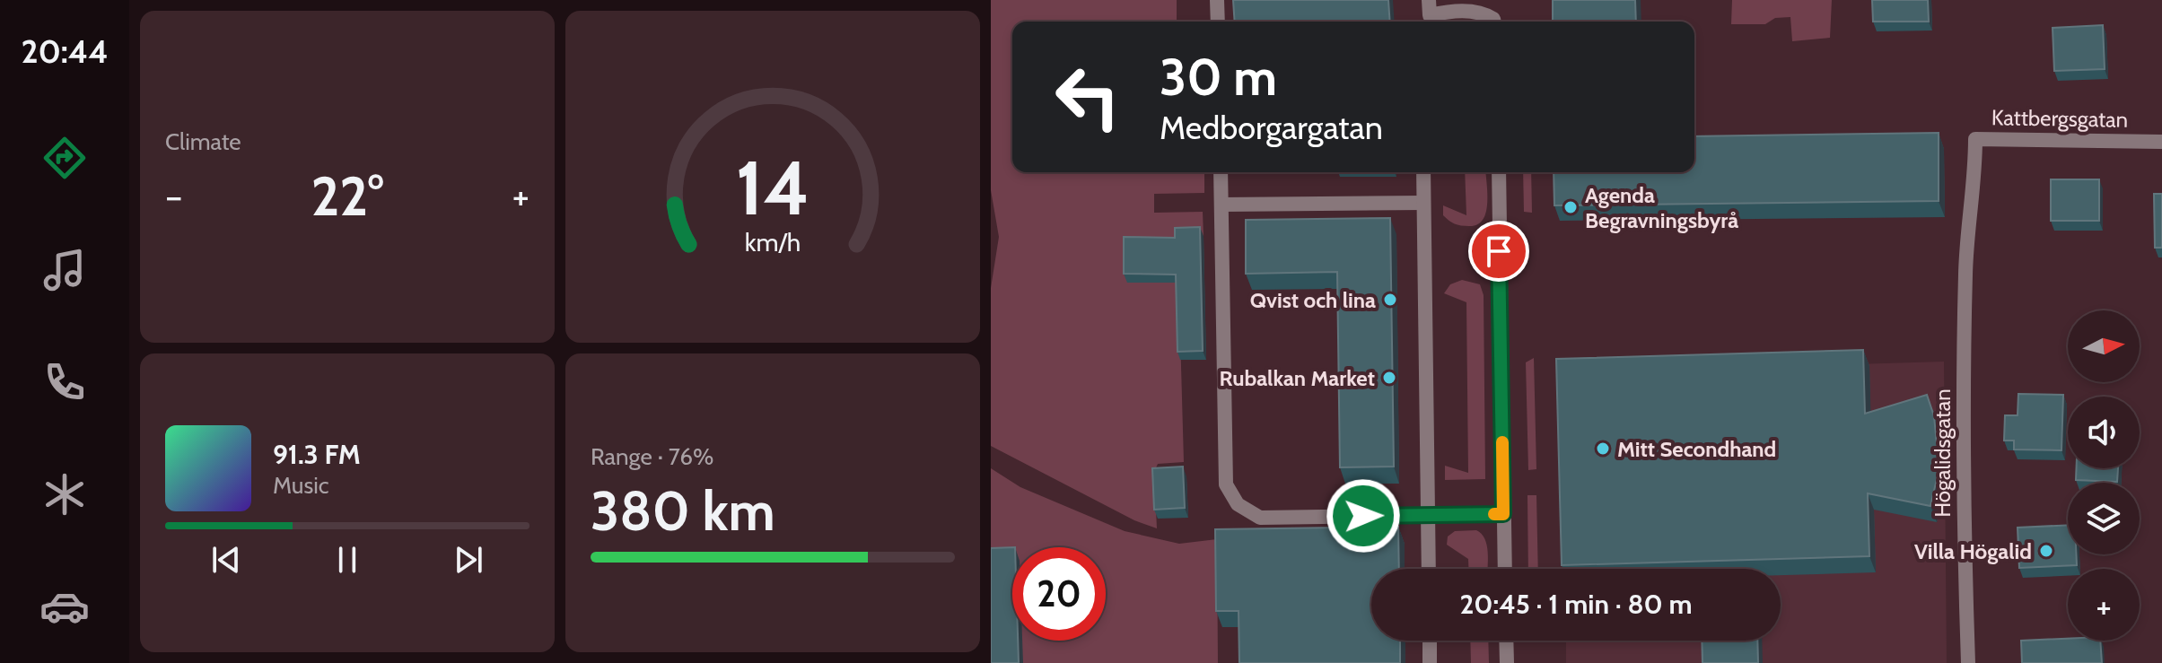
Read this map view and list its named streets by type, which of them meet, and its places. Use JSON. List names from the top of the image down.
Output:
{
  "streets": {
    "street": ["Kattbergsgatan", "Högalidsgatan"]
  },
  "crossings": [
    ["Kattbergsgatan", "Högalidsgatan"]
  ],
  "places": [
    "Agenda Begravningsbyrå",
    "Qvist och lina",
    "Rubalkan Market",
    "Mitt Secondhand",
    "Villa Högalid"
  ],
  "north": "right",
  "page": {
    "tabs": "20:44",
    "tile": [
      "Climate",
      ["Range · 76%", "380 km"]
    ],
    "turn": ["30 m", "Medborgargatan"],
    "heat": ["−", "22°", "+"],
    "map_buttons": "+",
    "song": ["91.3 FM", "Music"],
    "limit": "20",
    "trip": "20:45 · 1 min · 80 m",
    "gauge": ["14", "km/h"]
  }
}
